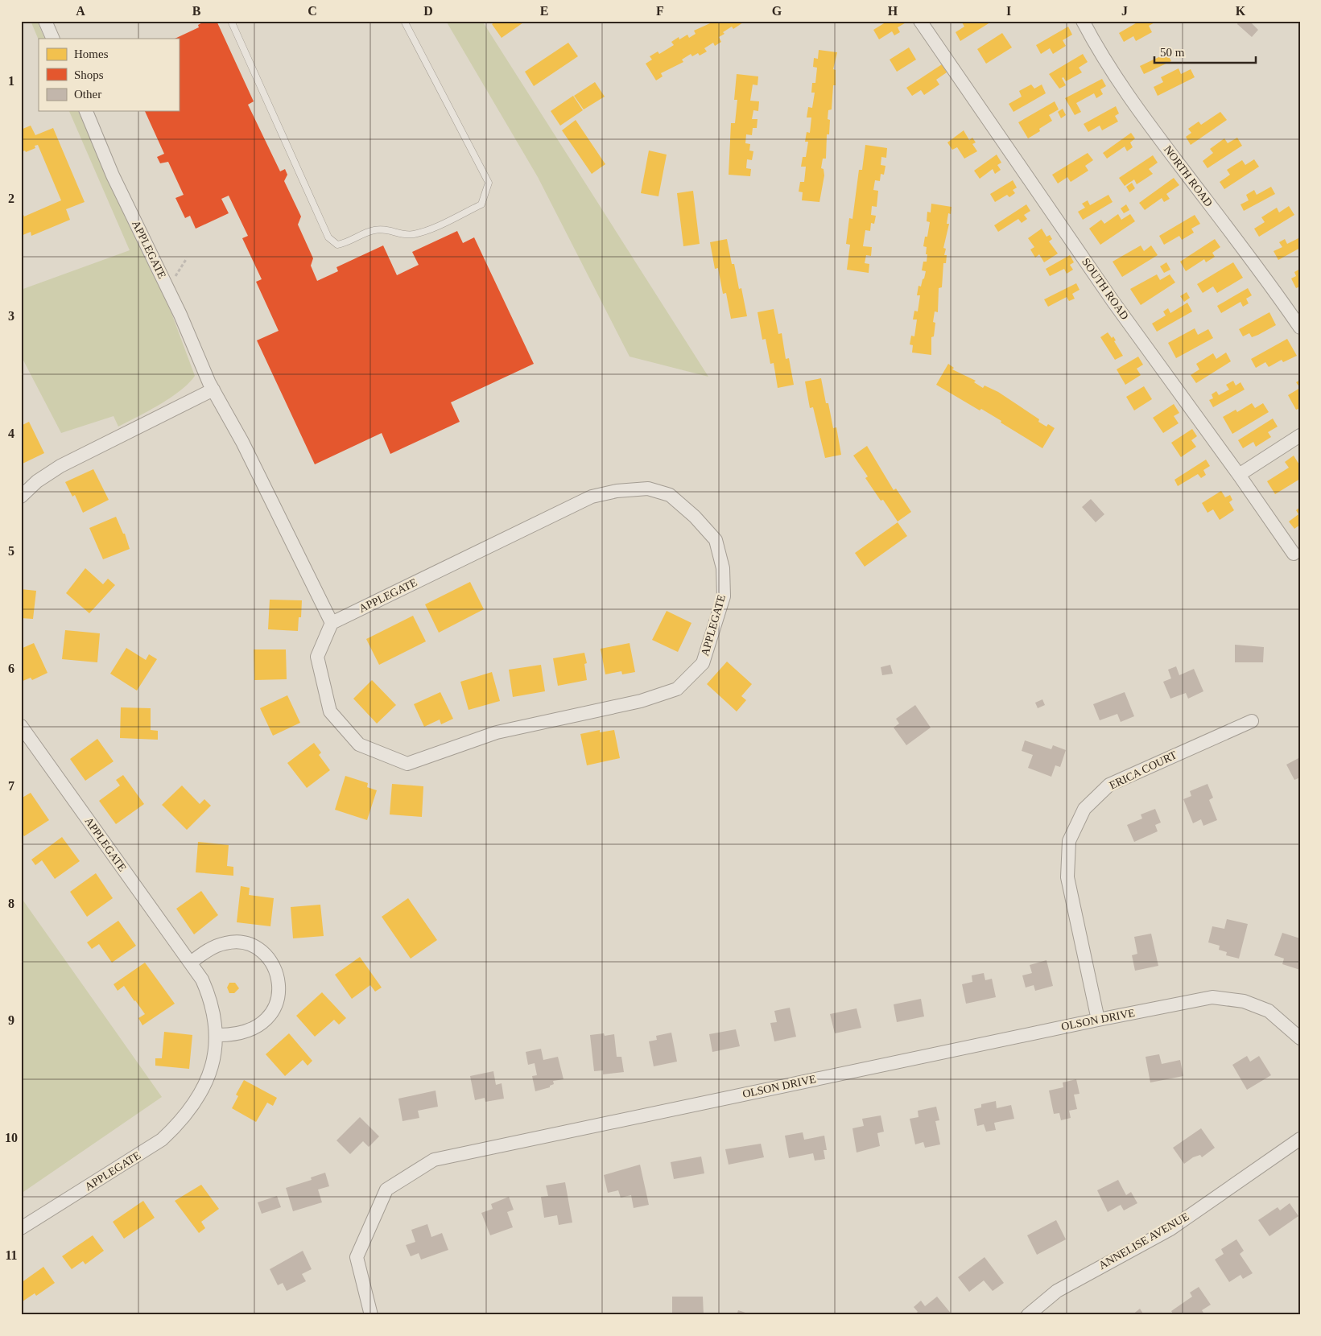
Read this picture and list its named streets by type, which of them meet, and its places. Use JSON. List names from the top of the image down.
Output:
{
  "streets": {
    "street": [
      "NORTH ROAD",
      "APPLEGATE",
      "SOUTH ROAD",
      "ERICA COURT",
      "OLSON DRIVE",
      "ANNELISE AVENUE"
    ]
  },
  "crossings": [
    ["ERICA COURT", "OLSON DRIVE"]
  ],
  "legend": ["Homes", "Shops", "Other"],
  "scale_bar": "50 m",
  "grid": {
    "columns": [
      "A",
      "B",
      "C",
      "D",
      "E",
      "F",
      "G",
      "H",
      "I",
      "J",
      "K"
    ],
    "rows": [
      "1",
      "2",
      "3",
      "4",
      "5",
      "6",
      "7",
      "8",
      "9",
      "10",
      "11"
    ]
  }
}
